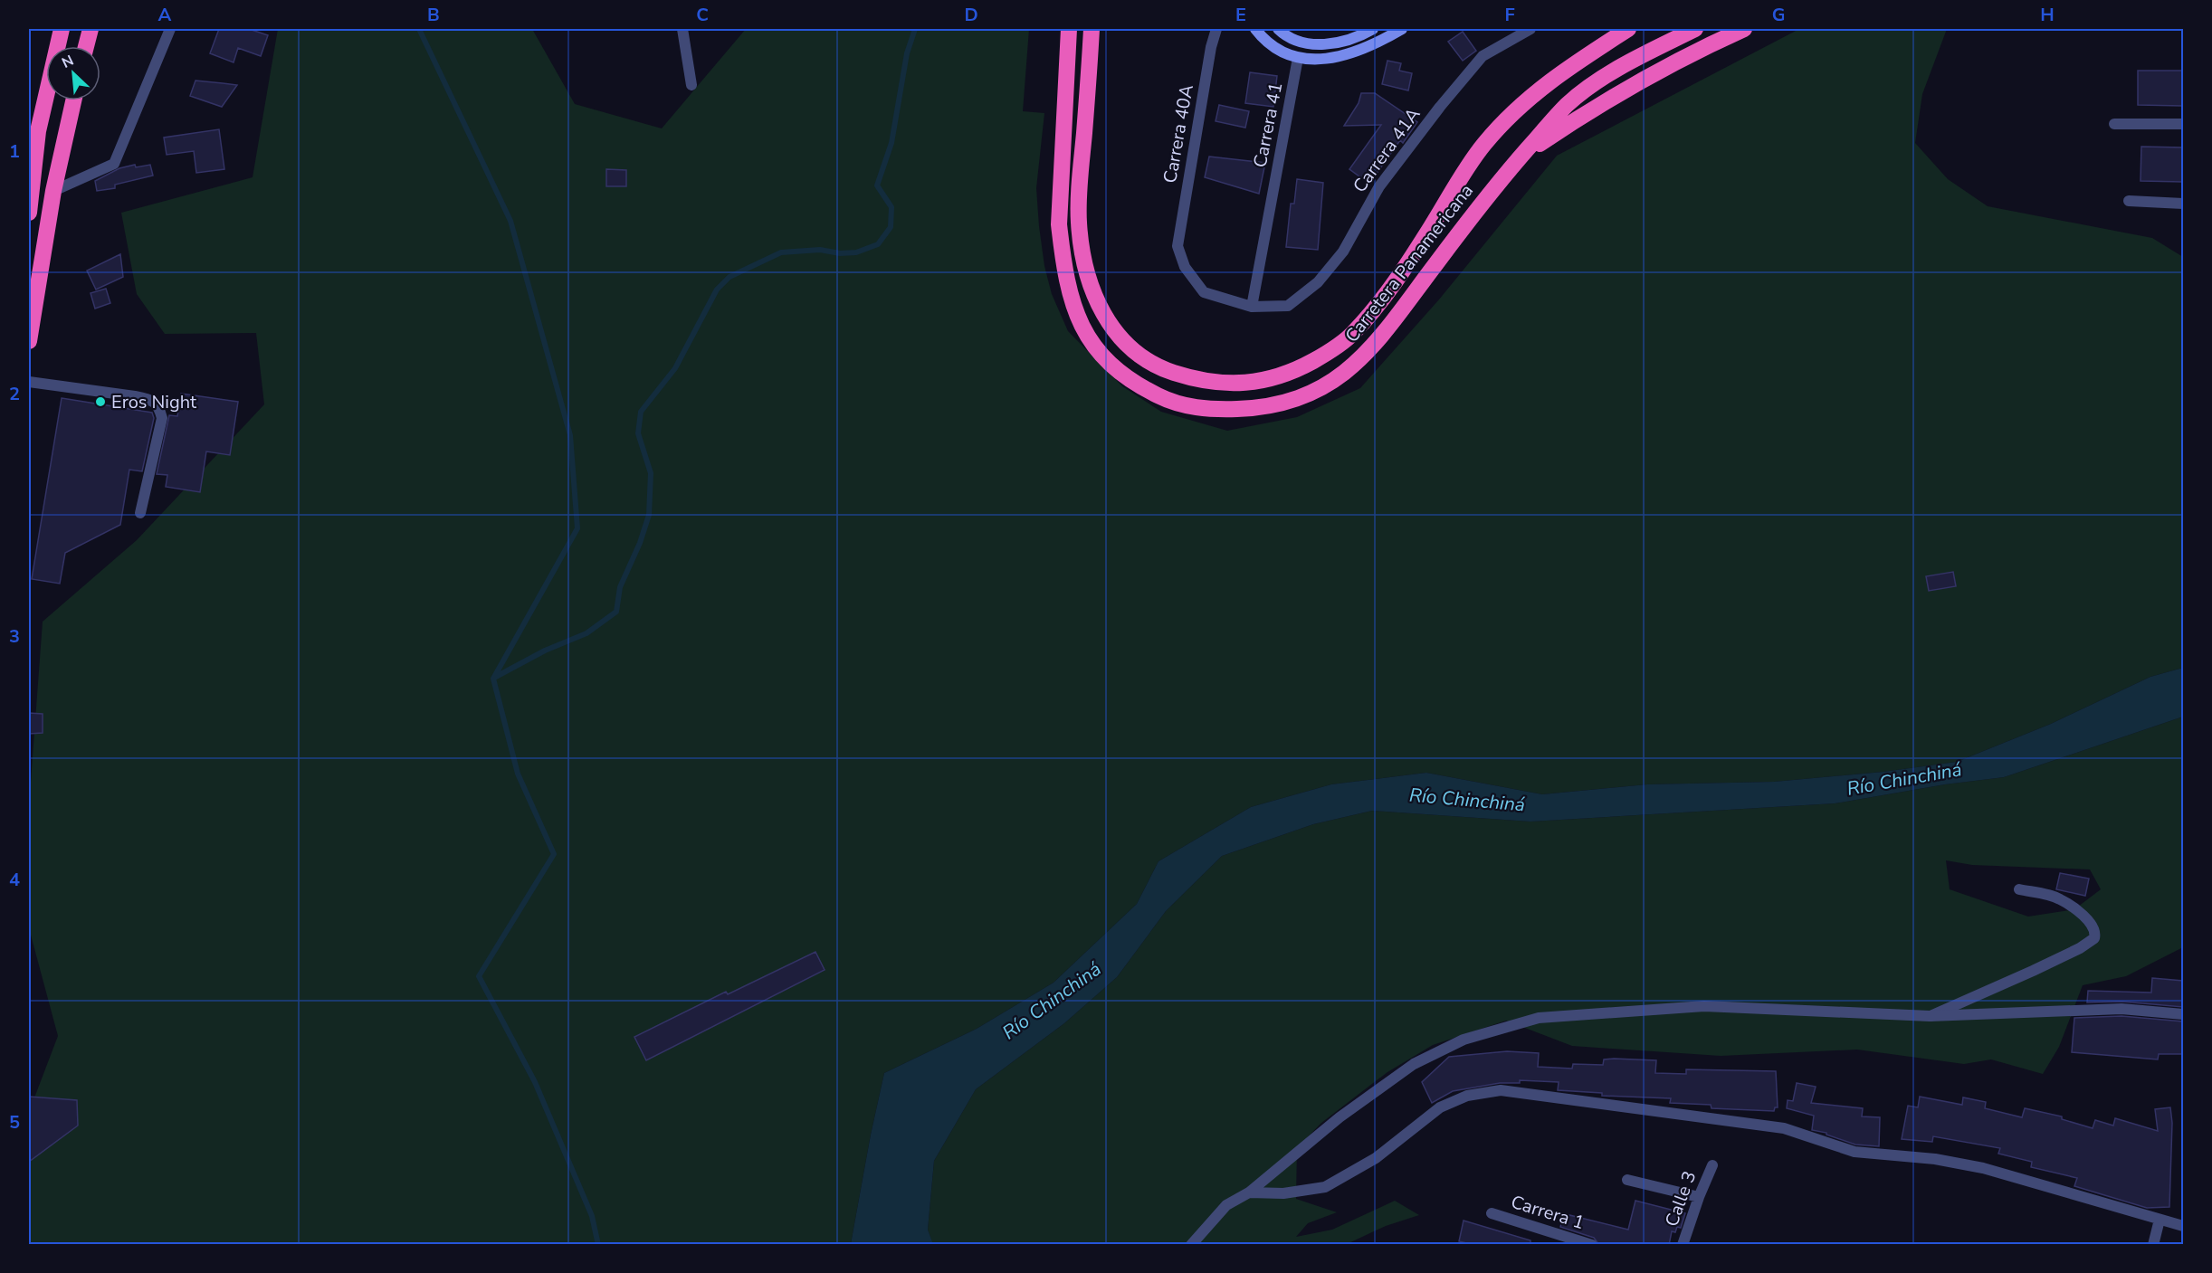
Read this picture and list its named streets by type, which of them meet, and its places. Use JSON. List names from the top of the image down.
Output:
{
  "streets": {
    "highway": ["Carretera Panamericana"],
    "street": [
      "Carrera 41",
      "Carrera 40A",
      "Carrera 41A",
      "Calle 3",
      "Carrera 1"
    ]
  },
  "crossings": [
    ["Carrera 41", "Carrera 40A"],
    ["Carrera 41", "Carrera 41A"],
    ["Carrera 40A", "Carrera 41A"]
  ],
  "water": ["Río Chinchiná"],
  "places": ["Eros Night"],
  "north": "top left",
  "grid": {
    "columns": [
      "A",
      "B",
      "C",
      "D",
      "E",
      "F",
      "G",
      "H"
    ],
    "rows": [
      "1",
      "2",
      "3",
      "4",
      "5"
    ]
  }
}
